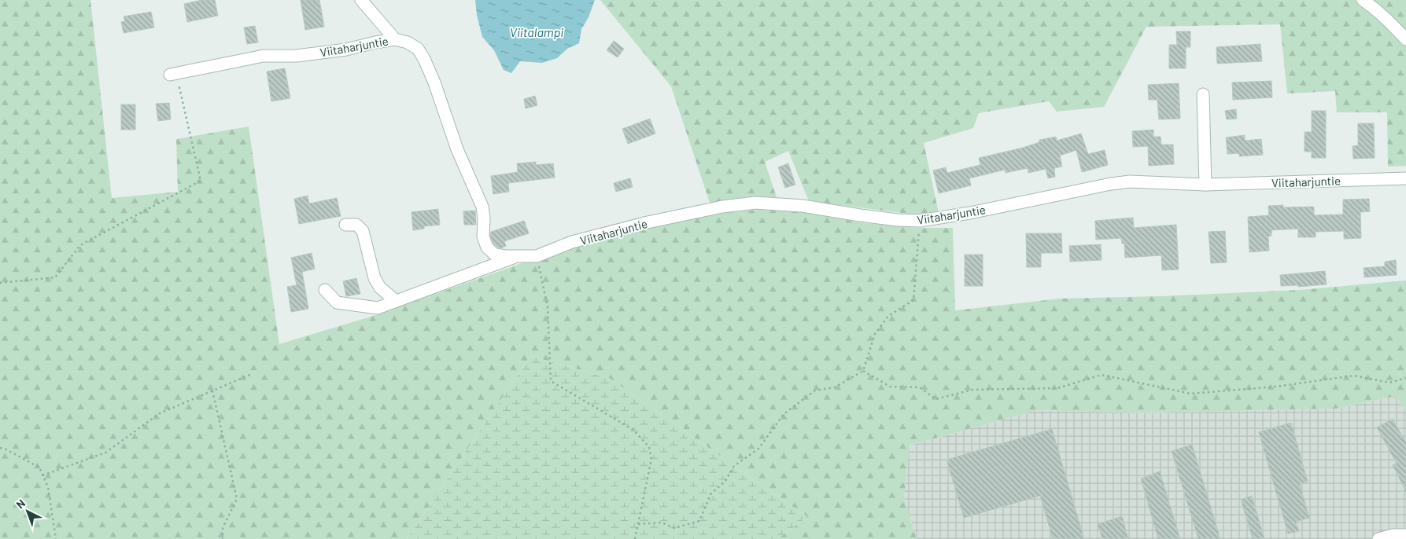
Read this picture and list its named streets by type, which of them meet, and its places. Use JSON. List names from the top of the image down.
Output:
{
  "streets": {
    "street": ["Viitaharjuntie"]
  },
  "water": ["Viitalampi"],
  "north": "top left"
}
